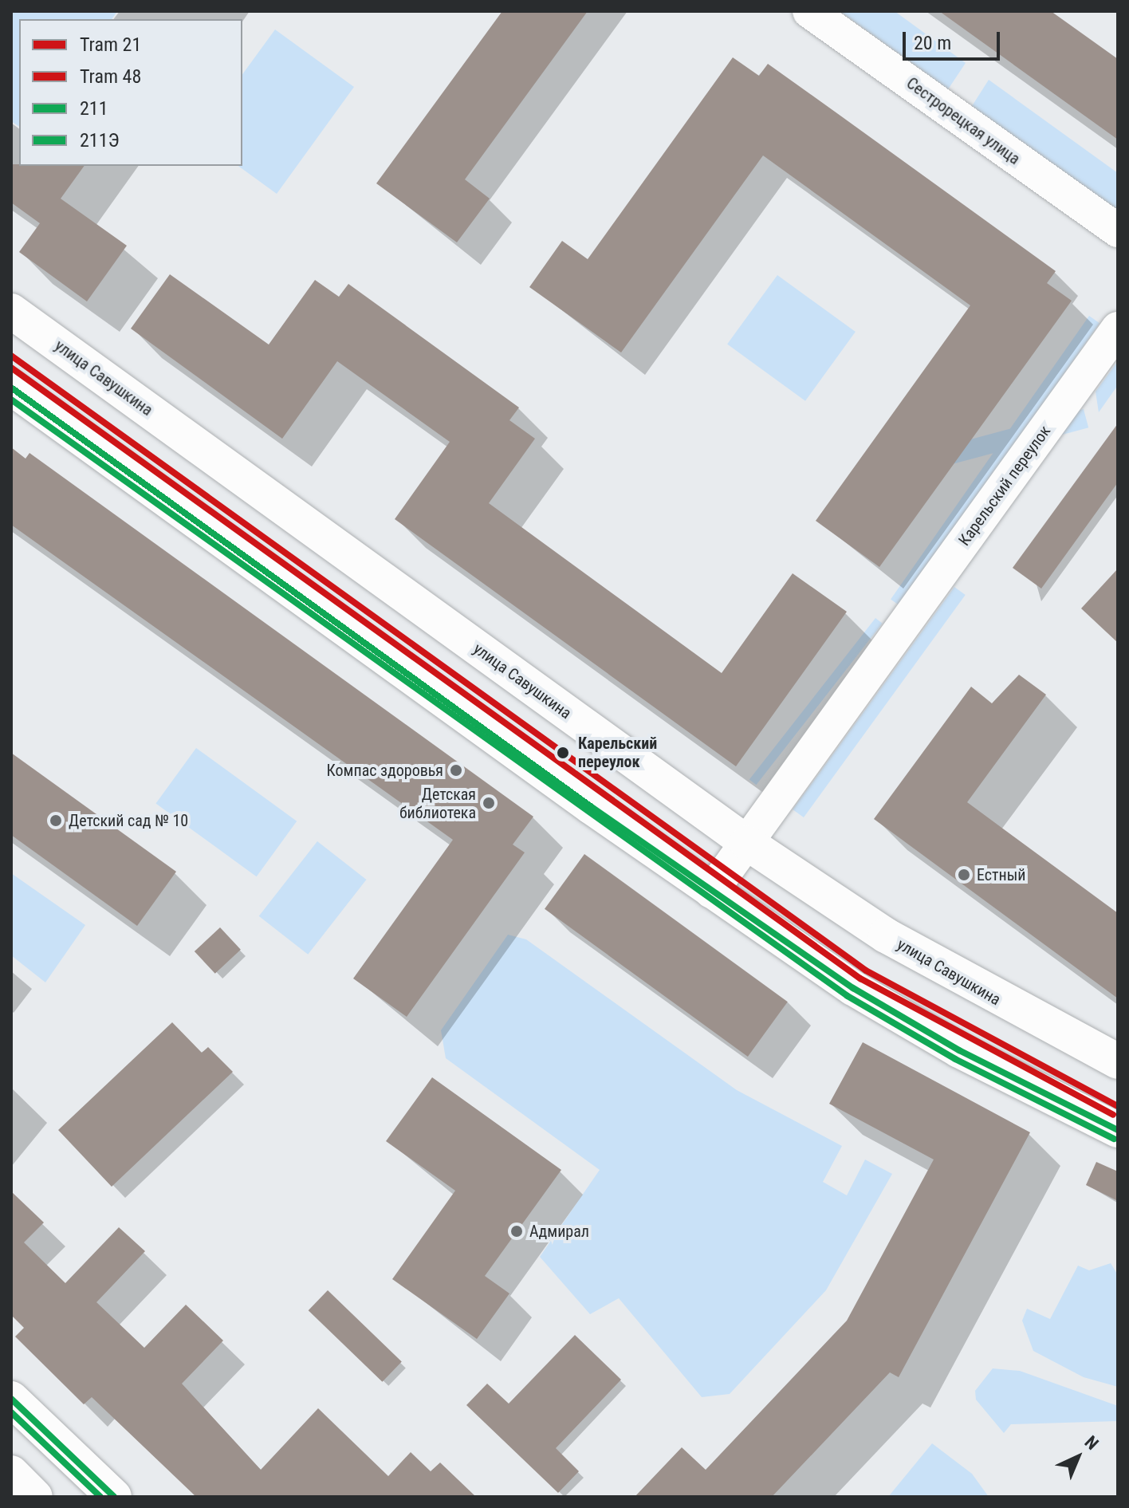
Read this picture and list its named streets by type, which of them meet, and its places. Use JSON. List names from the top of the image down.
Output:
{
  "streets": {
    "main road": ["улица Савушкина"],
    "street": ["Сестрорецкая улица", "Карельский переулок"]
  },
  "crossings": [
    ["улица Савушкина", "Карельский переулок"]
  ],
  "places": [
    "Карельский переулок",
    "Компас здоровья",
    "Детская библиотека",
    "Детский сад № 10",
    "Естный",
    "Адмирал"
  ],
  "lines": [
    "tram line 21",
    "tram line 48",
    "transit line 211",
    "transit line 211Э"
  ],
  "legend": [
    "Tram 21",
    "Tram 48",
    "211",
    "211Э"
  ],
  "scale_bar": "20 m",
  "north": "top right"
}
